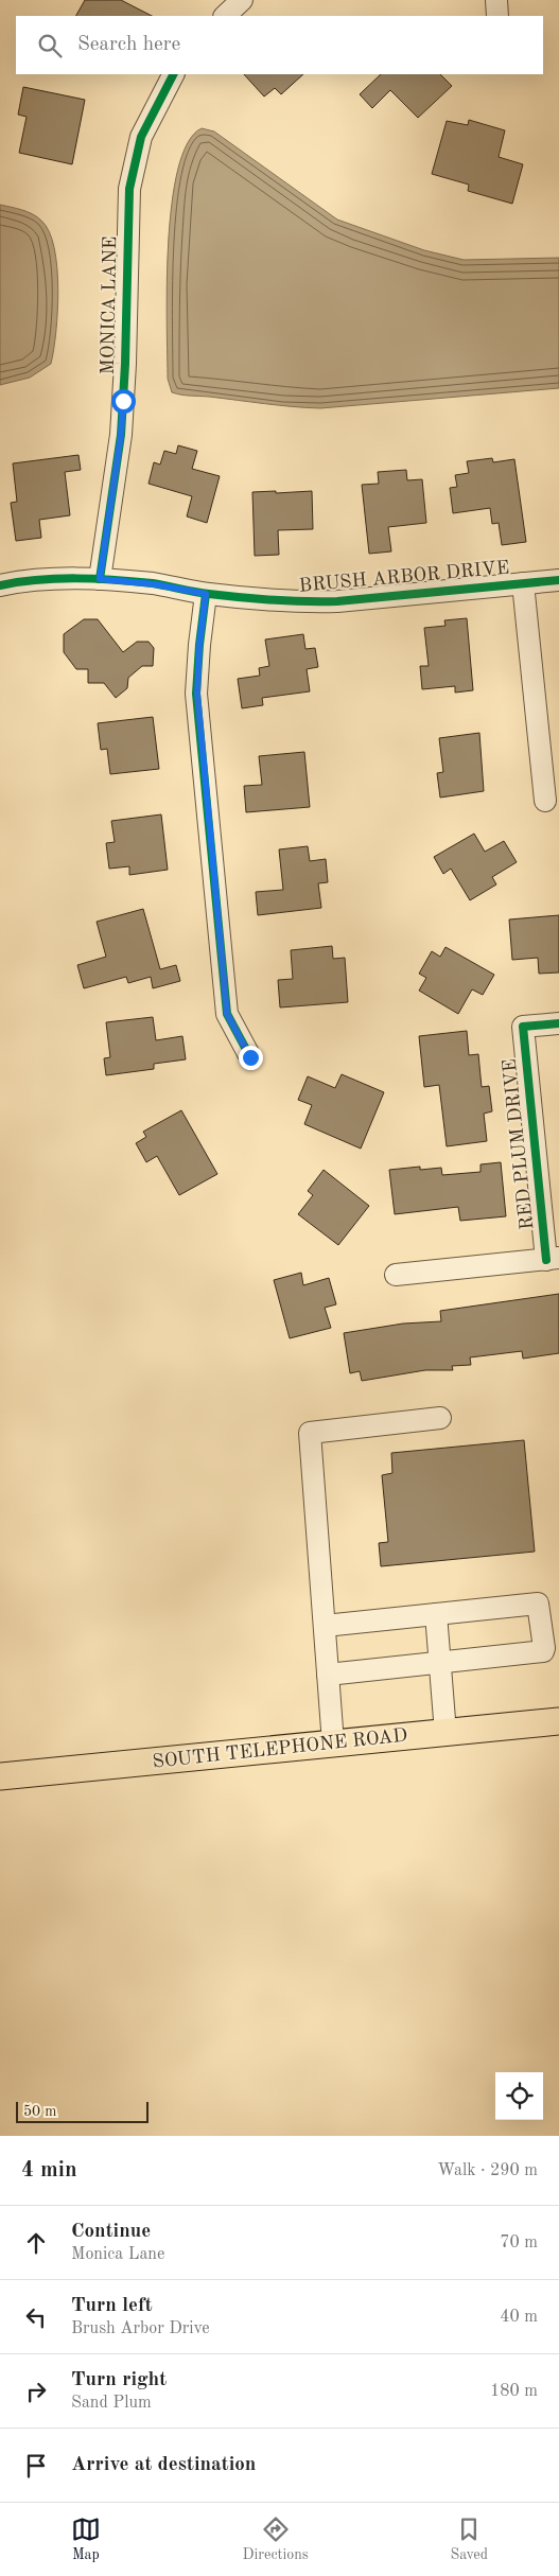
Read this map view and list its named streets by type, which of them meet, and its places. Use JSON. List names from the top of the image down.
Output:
{
  "streets": {
    "main road": ["SOUTH TELEPHONE ROAD"],
    "street": ["MONICA LANE", "BRUSH ARBOR DRIVE", "RED PLUM DRIVE"]
  },
  "crossings": [
    ["MONICA LANE", "BRUSH ARBOR DRIVE"]
  ],
  "scale_bar": "50 m",
  "page": {
    "search": "Search here",
    "scale": "50 m",
    "heading": ["4 min", "Walk · 290 m"],
    "list": [
      ["Continue", "Monica Lane", "70 m"],
      ["Turn left", "Brush Arbor Drive", "40 m"],
      ["Turn right", "Sand Plum", "180 m"],
      "Arrive at destination"
    ],
    "nav": ["Map", "Directions", "Saved"]
  }
}
